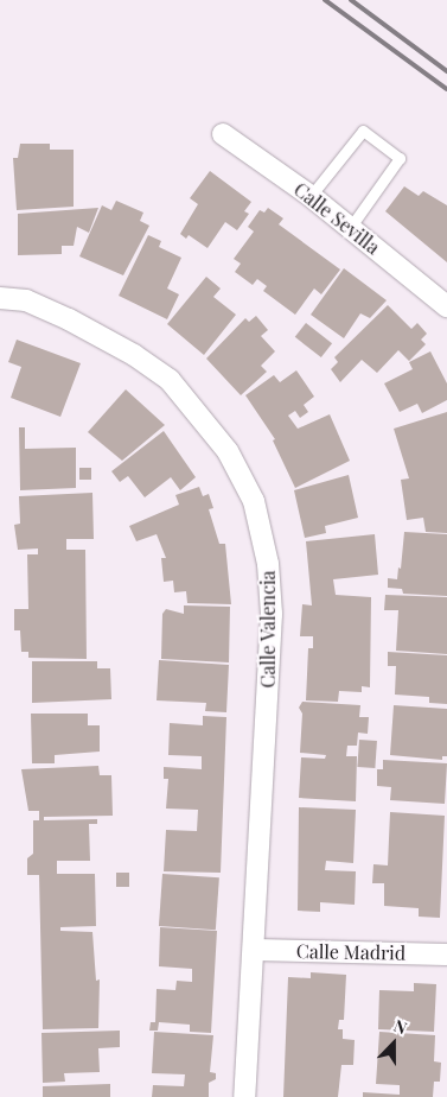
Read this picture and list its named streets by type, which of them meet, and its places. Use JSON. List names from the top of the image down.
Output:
{
  "streets": {
    "street": ["Calle Sevilla", "Calle Valencia", "Calle Madrid"]
  },
  "crossings": [
    ["Calle Valencia", "Calle Madrid"]
  ],
  "north": "top"
}
